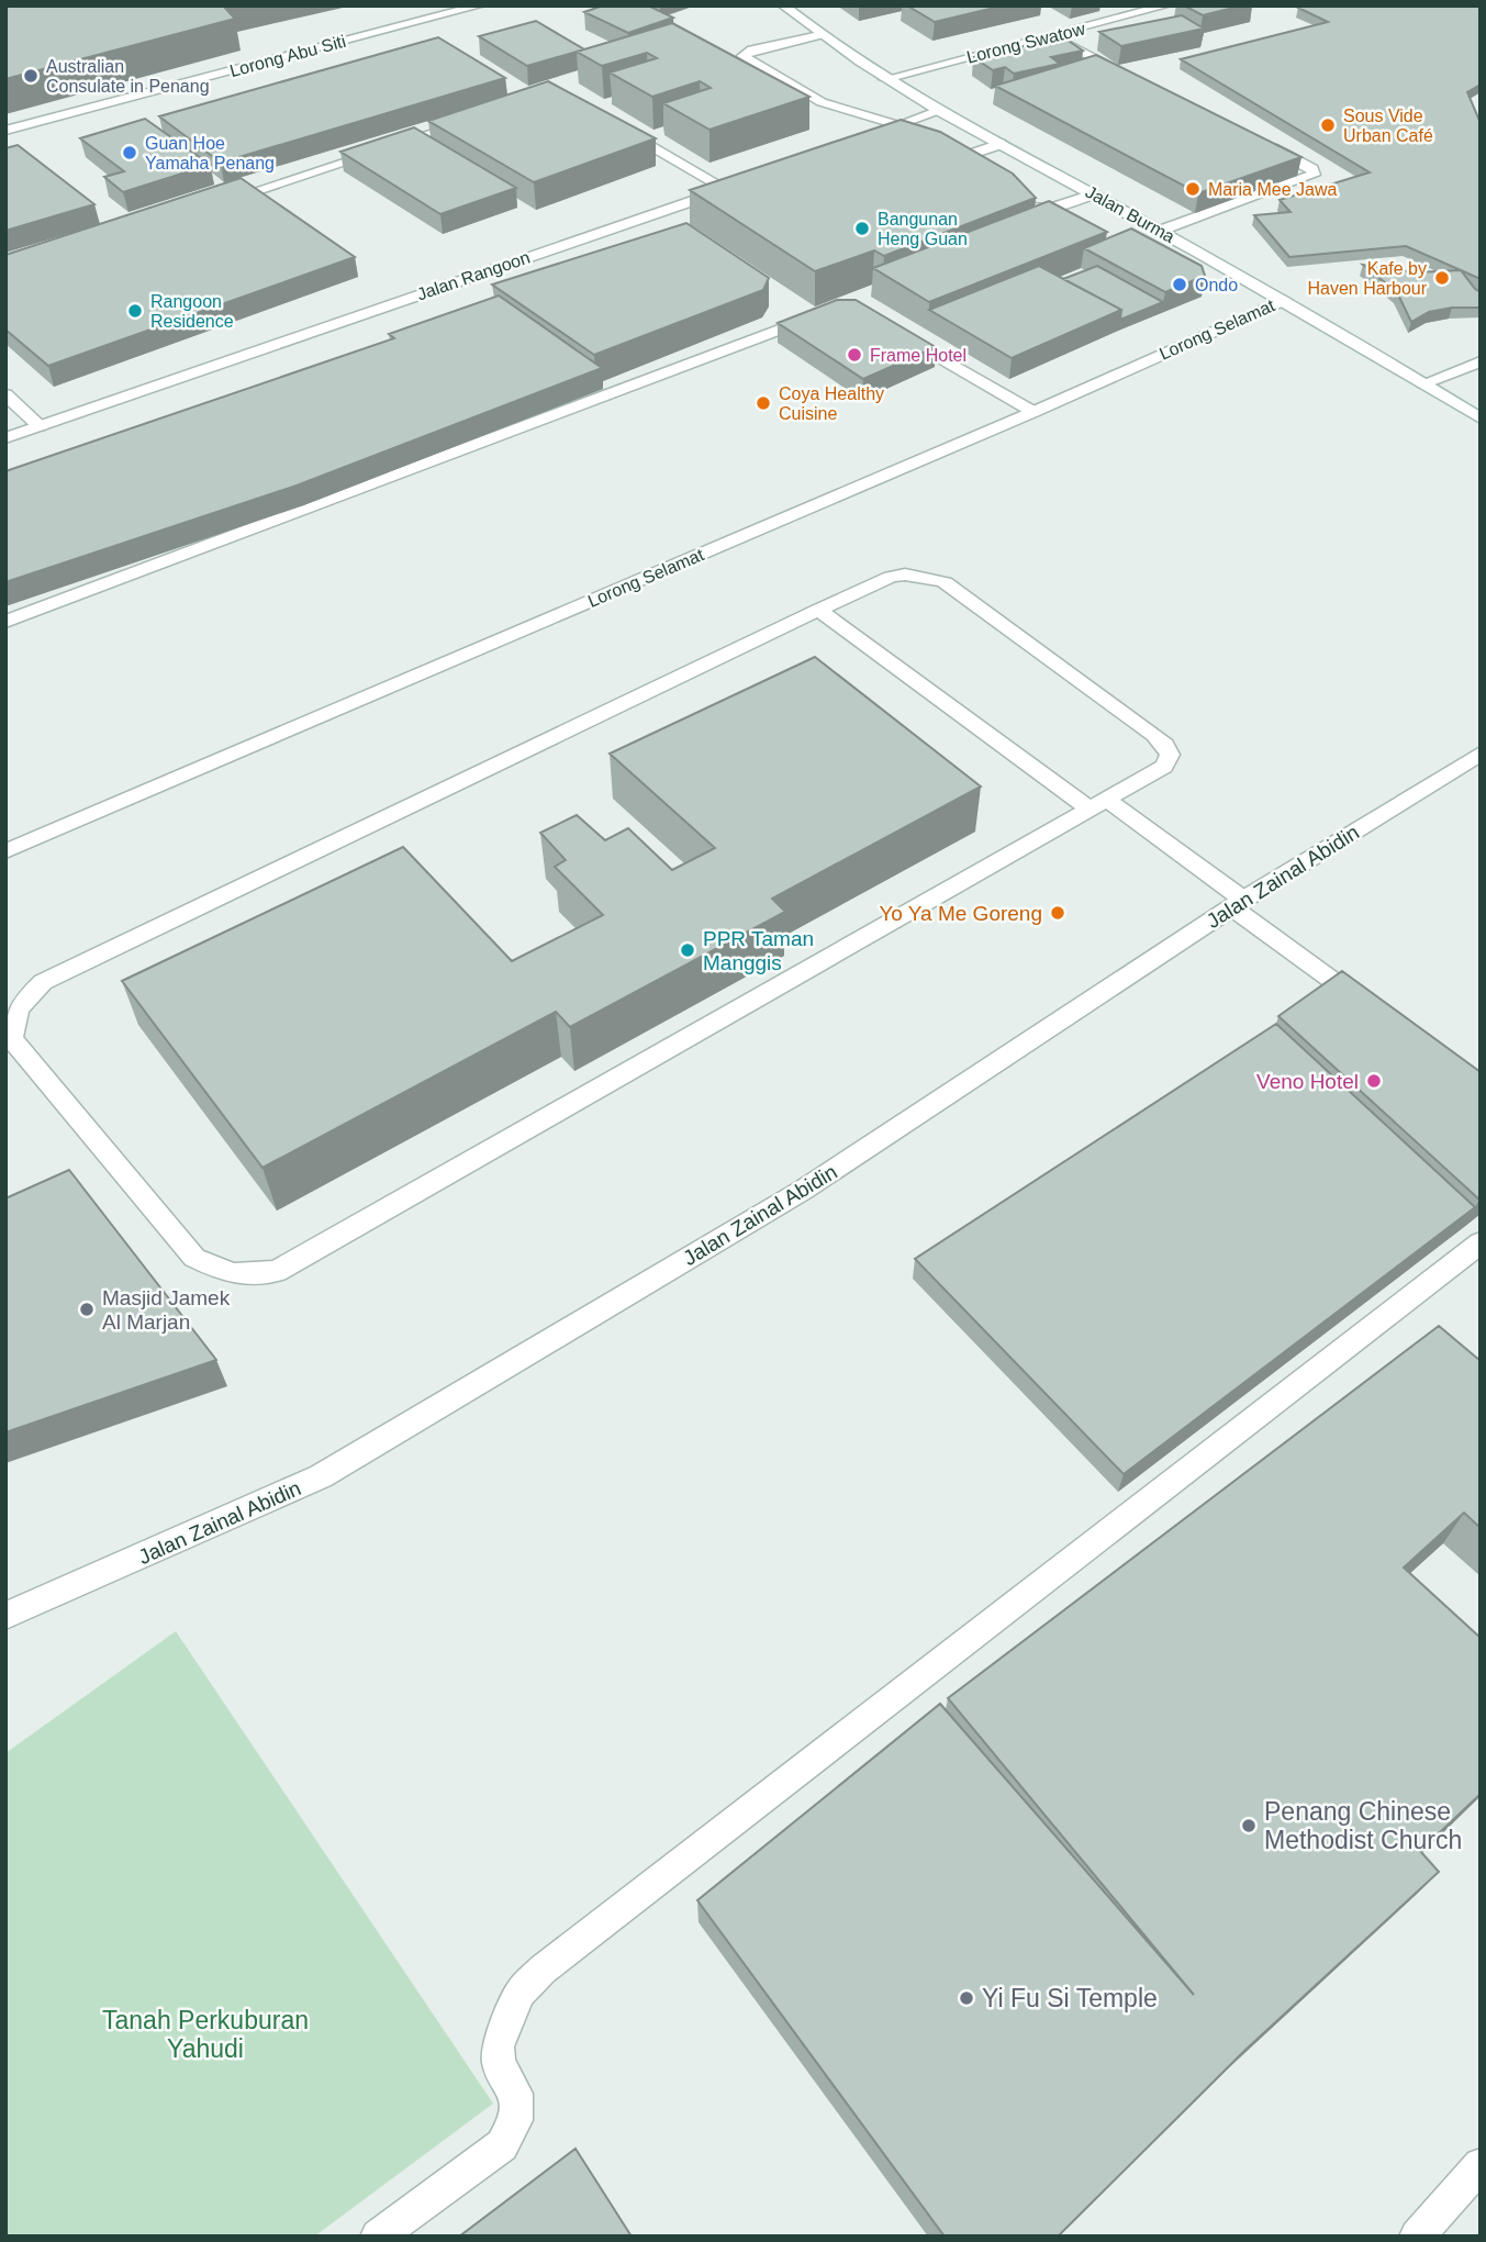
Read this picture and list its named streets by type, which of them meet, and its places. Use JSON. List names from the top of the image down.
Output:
{
  "streets": {
    "street": [
      "Lorong Swatow",
      "Lorong Abu Siti",
      "Jalan Burma",
      "Jalan Rangoon",
      "Lorong Selamat",
      "Jalan Zainal Abidin"
    ]
  },
  "crossings": [
    ["Lorong Swatow", "Jalan Burma"],
    ["Jalan Burma", "Lorong Selamat"]
  ],
  "parks": ["Tanah Perkuburan Yahudi"],
  "places": [
    "Australian Consulate in Penang",
    "Sous Vide Urban Café",
    "Guan Hoe Yamaha Penang",
    "Maria Mee Jawa",
    "Bangunan Heng Guan",
    "Kafe by Haven Harbour",
    "Ondo",
    "Rangoon Residence",
    "Frame Hotel",
    "Coya Healthy Cuisine",
    "Yo Ya Me Goreng",
    "PPR Taman Manggis",
    "Veno Hotel",
    "Masjid Jamek Al Marjan",
    "Penang Chinese Methodist Church",
    "Yi Fu Si Temple"
  ]
}
